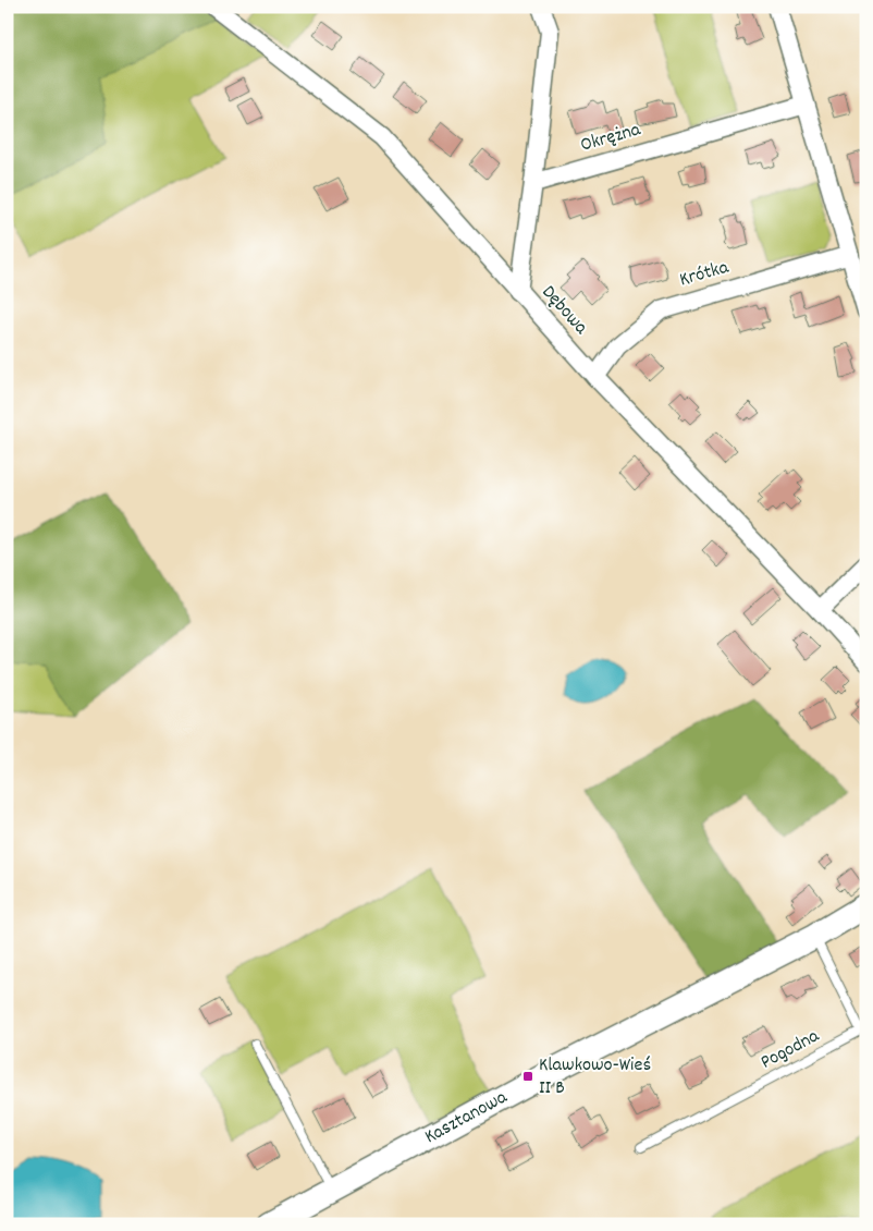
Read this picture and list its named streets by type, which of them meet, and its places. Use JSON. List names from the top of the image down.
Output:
{
  "streets": {
    "street": [
      "Okrężna",
      "Krótka",
      "Dębowa",
      "Kasztanowa"
    ],
    "lane": ["Pogodna"]
  },
  "crossings": [
    ["Krótka", "Dębowa"],
    ["Pogodna", "Kasztanowa"]
  ],
  "places": {
    "transit": ["Klawkowo-Wieś II B"]
  }
}
